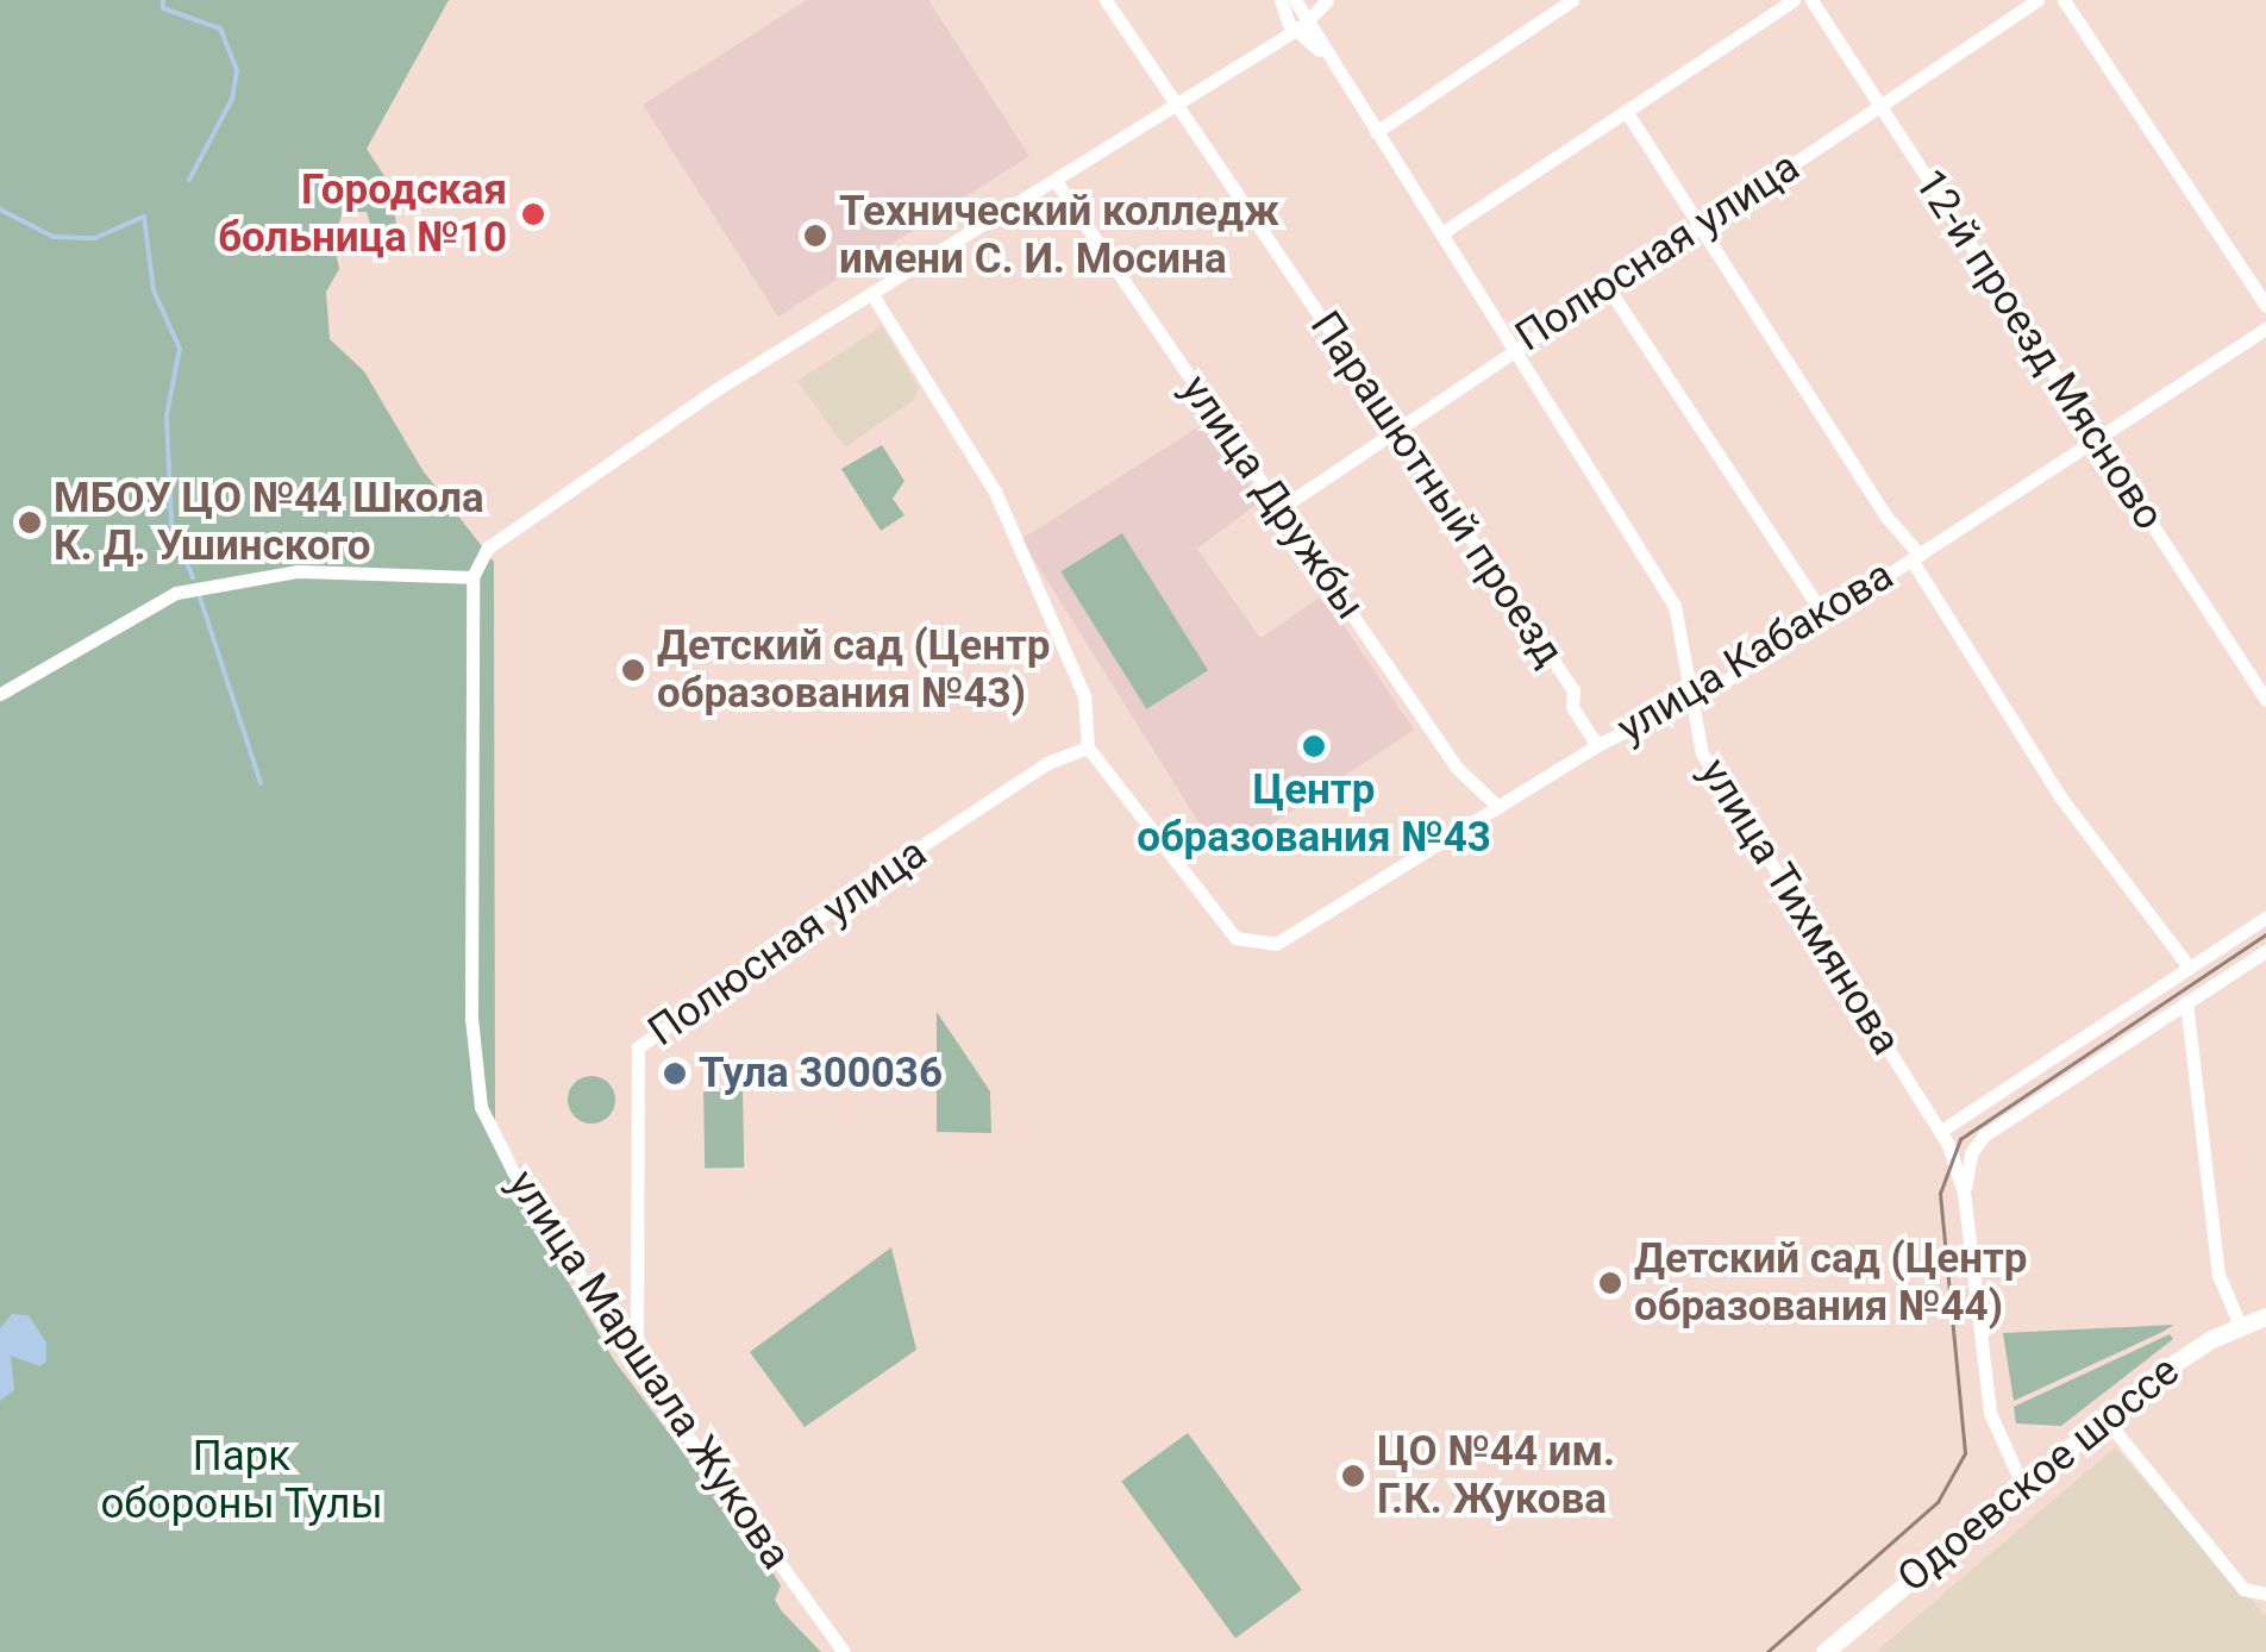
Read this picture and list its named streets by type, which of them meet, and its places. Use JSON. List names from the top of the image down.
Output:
{
  "streets": {
    "main road": ["Одоевское шоссе"],
    "street": [
      "Полюсная улица",
      "12-й проезд Мясново",
      "Парашютный проезд",
      "улица Дружбы",
      "улица Кабакова",
      "улица Тихмянова",
      "улица Маршала Жукова"
    ]
  },
  "crossings": [
    ["Полюсная улица", "12-й проезд Мясново"],
    ["Полюсная улица", "Парашютный проезд"],
    ["Полюсная улица", "улица Дружбы"],
    ["Полюсная улица", "улица Кабакова"],
    ["Полюсная улица", "улица Тихмянова"],
    ["Полюсная улица", "улица Маршала Жукова"],
    ["12-й проезд Мясново", "улица Кабакова"],
    ["Парашютный проезд", "улица Кабакова"],
    ["улица Дружбы", "улица Кабакова"],
    ["улица Кабакова", "улица Тихмянова"],
    ["улица Тихмянова", "Одоевское шоссе"]
  ],
  "parks": ["Парк обороны Тулы"],
  "places": [
    "Городская больница №10",
    "Технический колледж имени С. И. Мосина",
    "МБОУ ЦО №44 Школа К. Д. Ушинского",
    "Детский сад (Центр образования №43)",
    "Центр образования №43",
    "Тула 300036",
    "Детский сад (Центр образования №44)",
    "ЦО №44 им. Г.К. Жукова"
  ]
}
